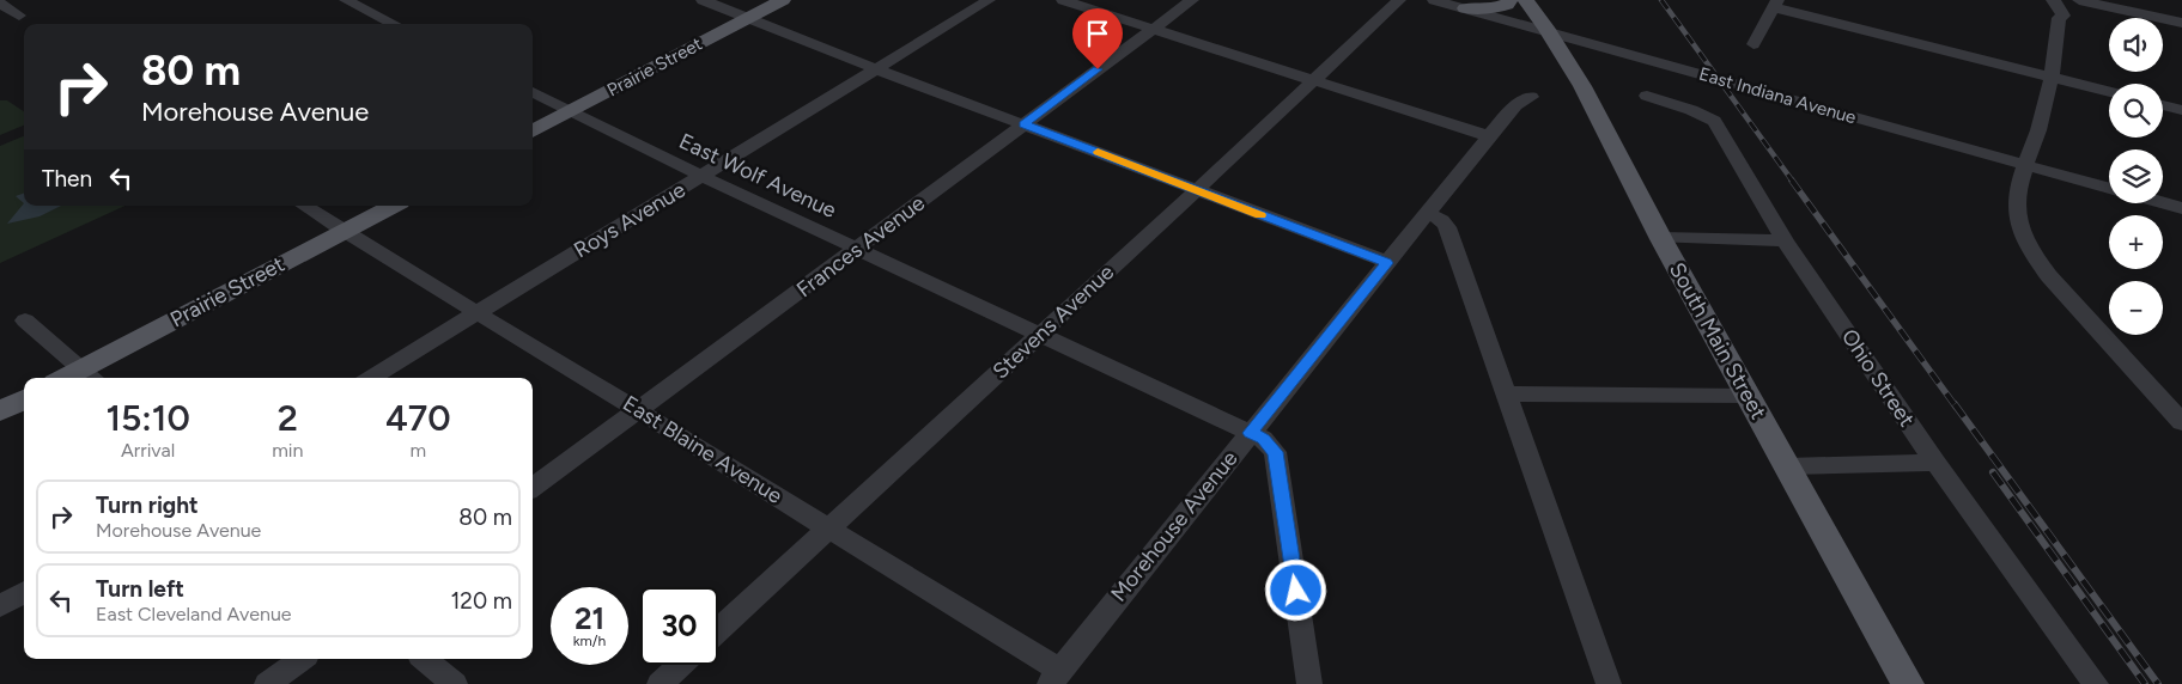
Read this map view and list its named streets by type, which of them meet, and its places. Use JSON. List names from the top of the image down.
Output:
{
  "streets": {
    "main road": ["Prairie Street", "South Main Street"],
    "street": [
      "East Indiana Avenue",
      "East Wolf Avenue",
      "Roys Avenue",
      "Frances Avenue",
      "Stevens Avenue",
      "Ohio Street",
      "East Blaine Avenue",
      "Morehouse Avenue"
    ]
  },
  "crossings": [
    ["Prairie Street", "East Wolf Avenue"],
    ["Prairie Street", "East Blaine Avenue"],
    ["East Indiana Avenue", "South Main Street"],
    ["East Wolf Avenue", "Roys Avenue"],
    ["East Wolf Avenue", "Frances Avenue"],
    ["East Wolf Avenue", "Stevens Avenue"],
    ["East Wolf Avenue", "Morehouse Avenue"],
    ["Roys Avenue", "East Blaine Avenue"],
    ["Frances Avenue", "East Blaine Avenue"],
    ["Stevens Avenue", "East Blaine Avenue"],
    ["East Blaine Avenue", "Morehouse Avenue"]
  ],
  "page": {
    "map_buttons": ["+", "−"],
    "turn": ["80 m", "Morehouse Avenue"],
    "then": "Then",
    "eta": [
      "15:10",
      "Arrival",
      "2",
      "min",
      "470",
      "m"
    ],
    "list": [
      {
        "name": "Turn right",
        "note": "Morehouse Avenue",
        "value": "80 m"
      },
      {
        "name": "Turn left",
        "note": "East Cleveland Avenue",
        "value": "120 m"
      }
    ],
    "speed": "21 km/h",
    "limit": "30"
  }
}
